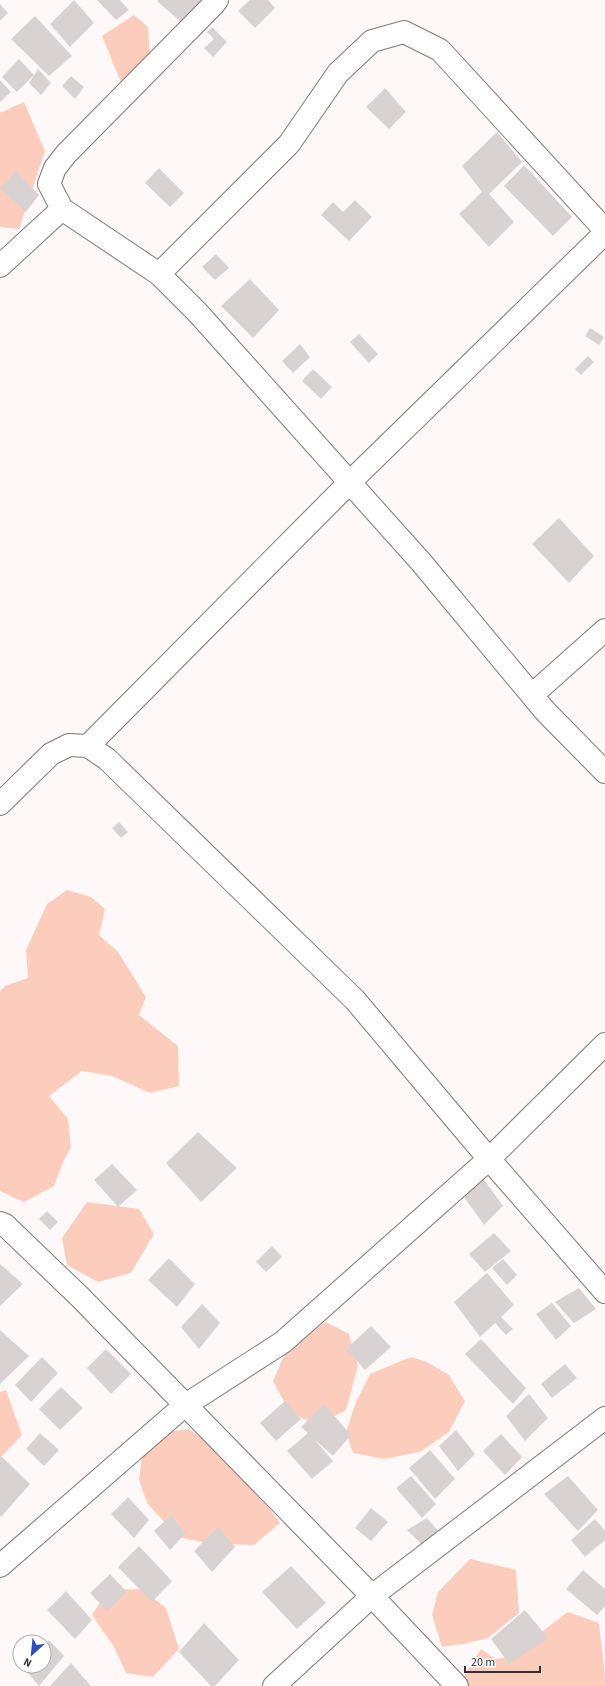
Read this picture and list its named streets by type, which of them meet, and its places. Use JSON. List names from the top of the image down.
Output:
{
  "scale_bar": "20 m",
  "north": "bottom left"
}
